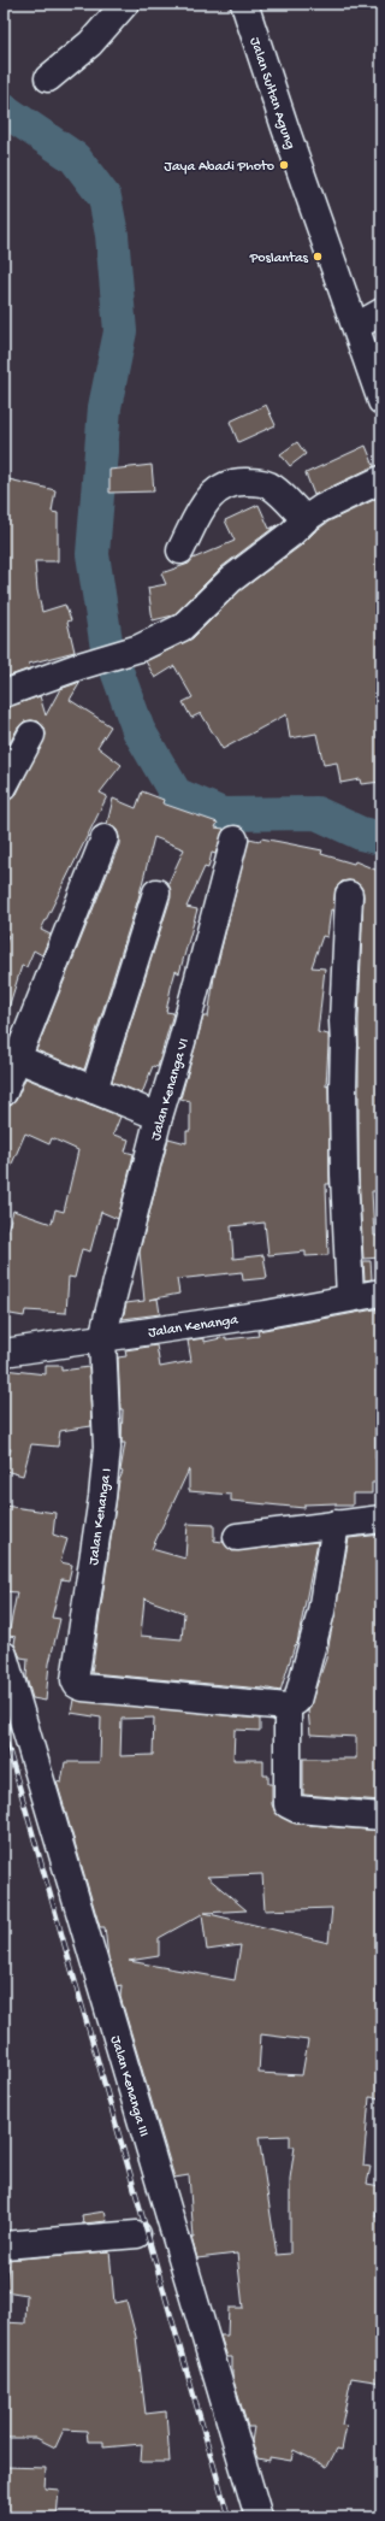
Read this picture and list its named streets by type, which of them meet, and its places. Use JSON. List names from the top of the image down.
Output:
{
  "streets": {
    "main road": [
      "Jalan Sultan Agung",
      "Jalan Kenanga VI",
      "Jalan Kenanga",
      "Jalan Kenanga I",
      "Jalan Kenanga III"
    ]
  },
  "crossings": [
    ["Jalan Kenanga VI", "Jalan Kenanga"],
    ["Jalan Kenanga VI", "Jalan Kenanga I"],
    ["Jalan Kenanga", "Jalan Kenanga I"]
  ],
  "places": ["Jaya Abadi Photo", "Poslantas"]
}
